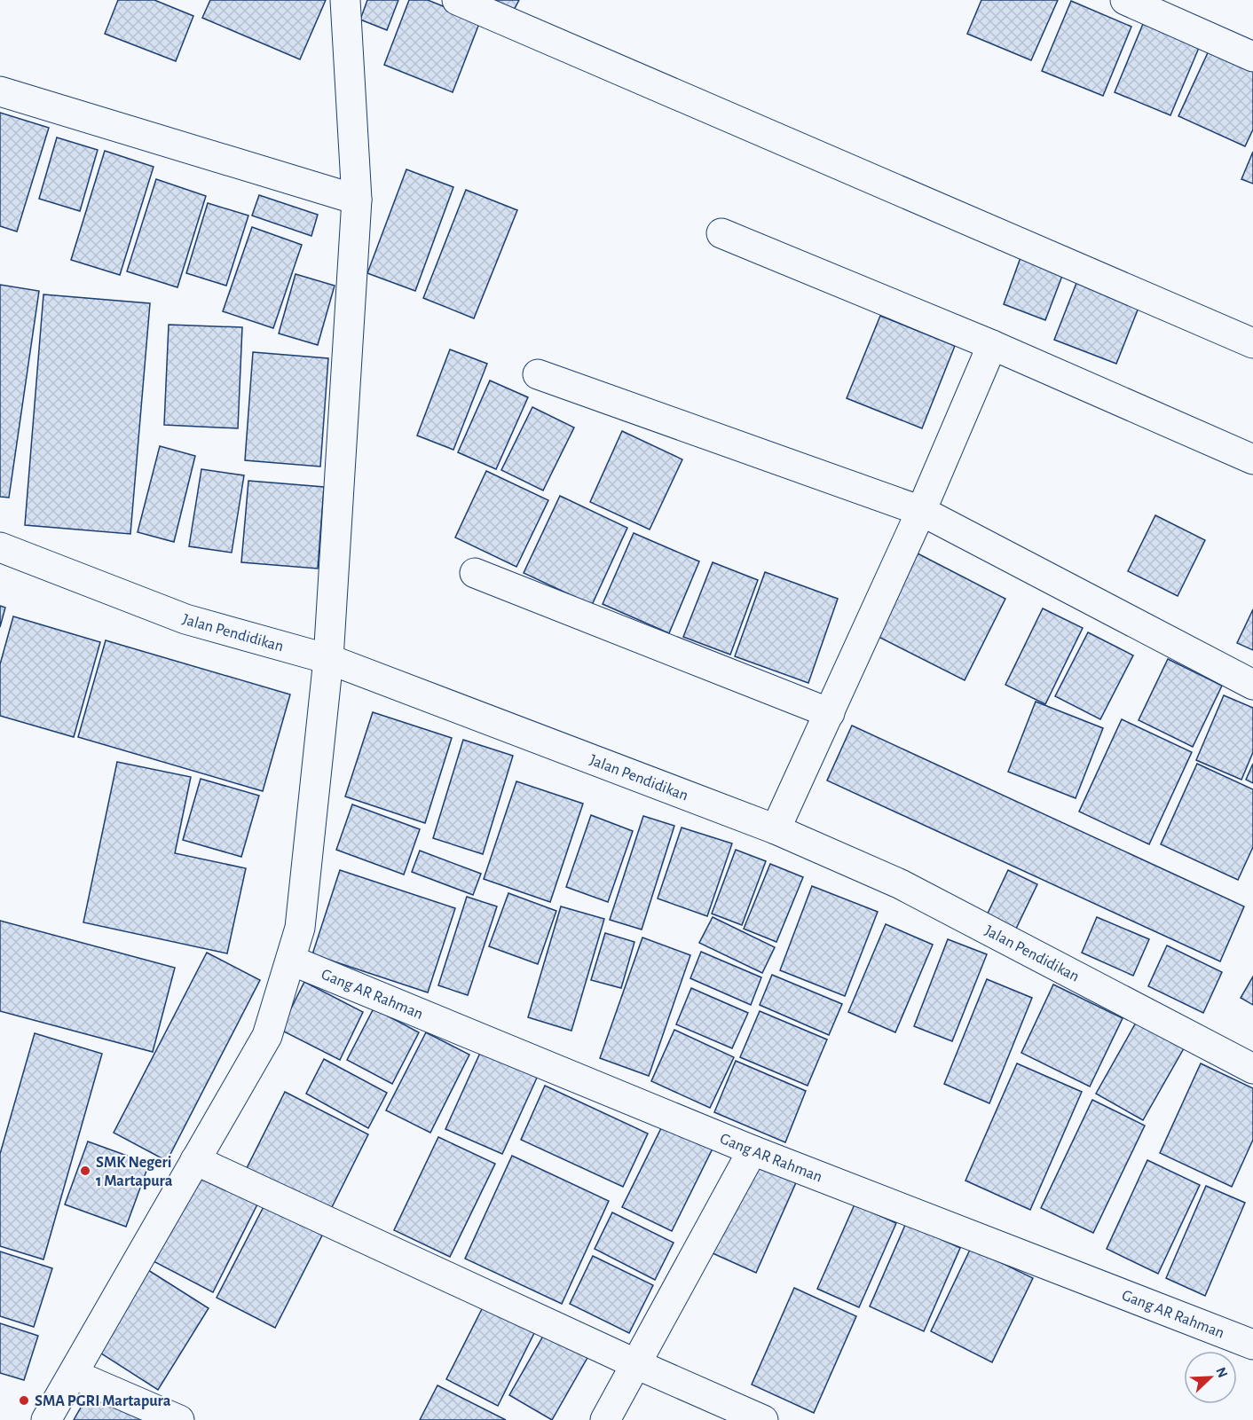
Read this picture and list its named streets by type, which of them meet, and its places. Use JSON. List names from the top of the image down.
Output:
{
  "streets": {
    "street": ["Jalan Pendidikan", "Gang AR Rahman"]
  },
  "places": ["SMK Negeri 1 Martapura", "SMA PGRI Martapura"],
  "north": "top right"
}
